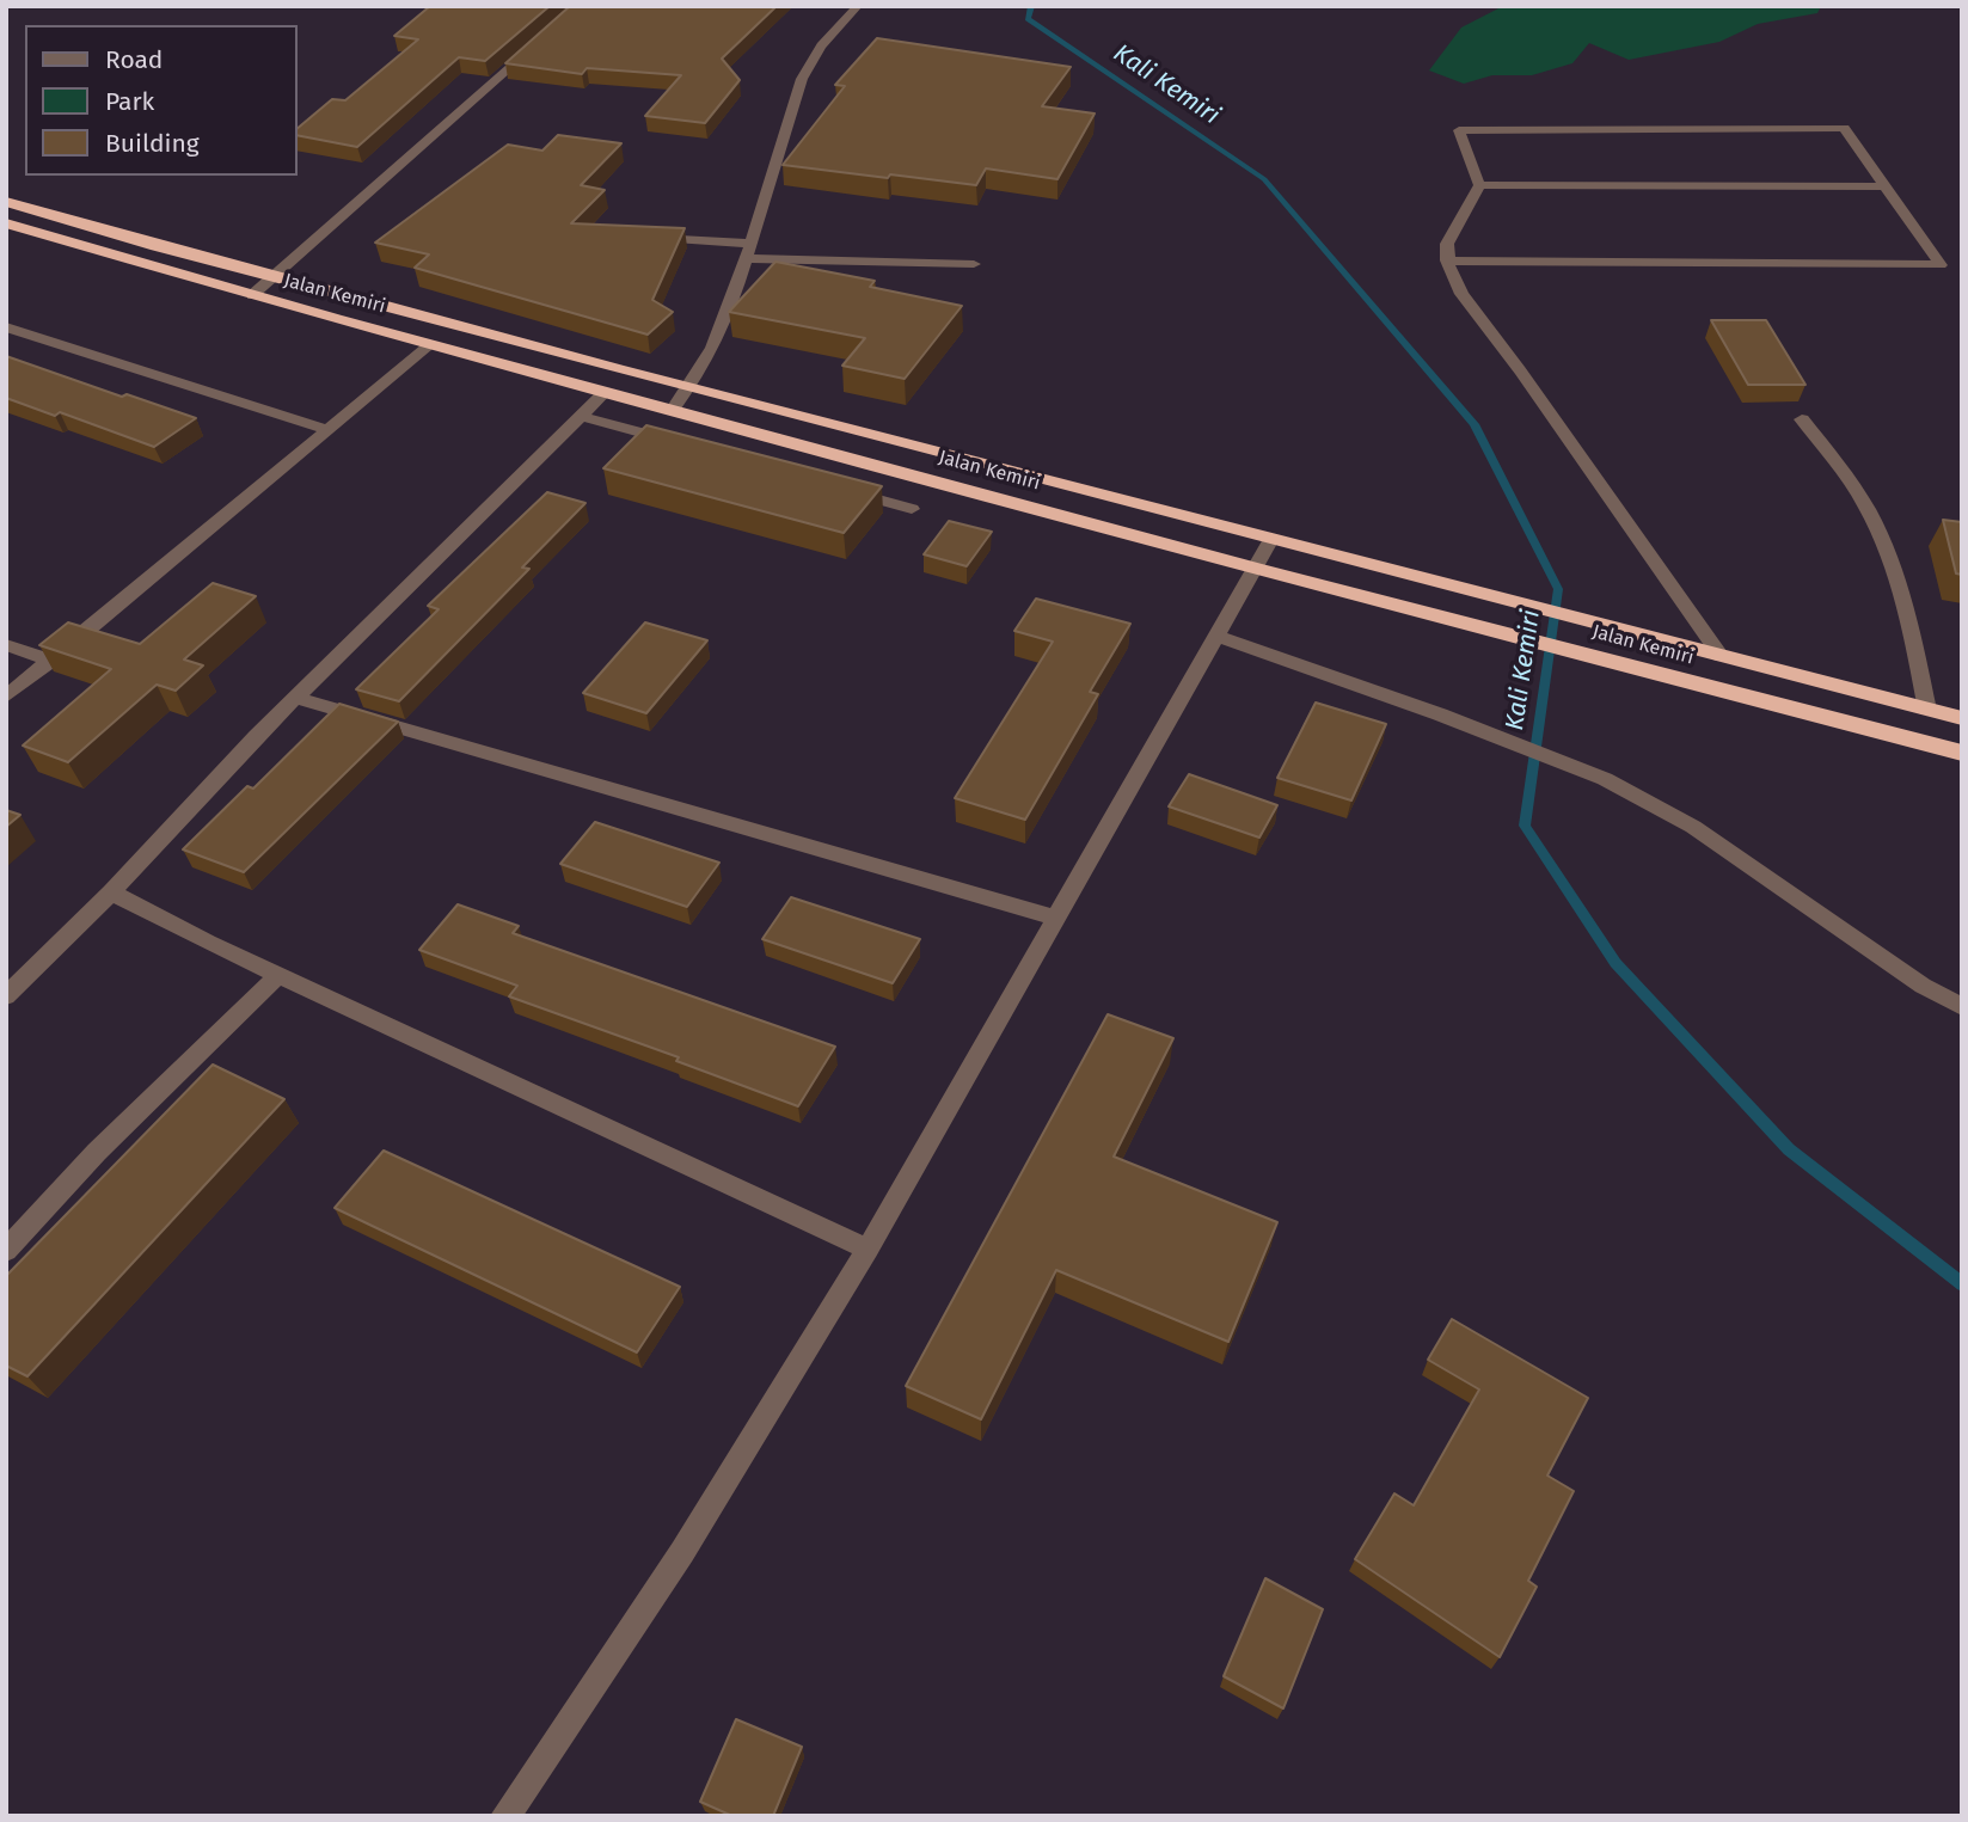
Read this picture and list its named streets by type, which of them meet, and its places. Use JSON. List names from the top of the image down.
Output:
{
  "streets": {
    "highway": ["Jalan Kemiri"]
  },
  "water": ["Kali Kemiri"],
  "legend": ["Road", "Park", "Building"]
}
